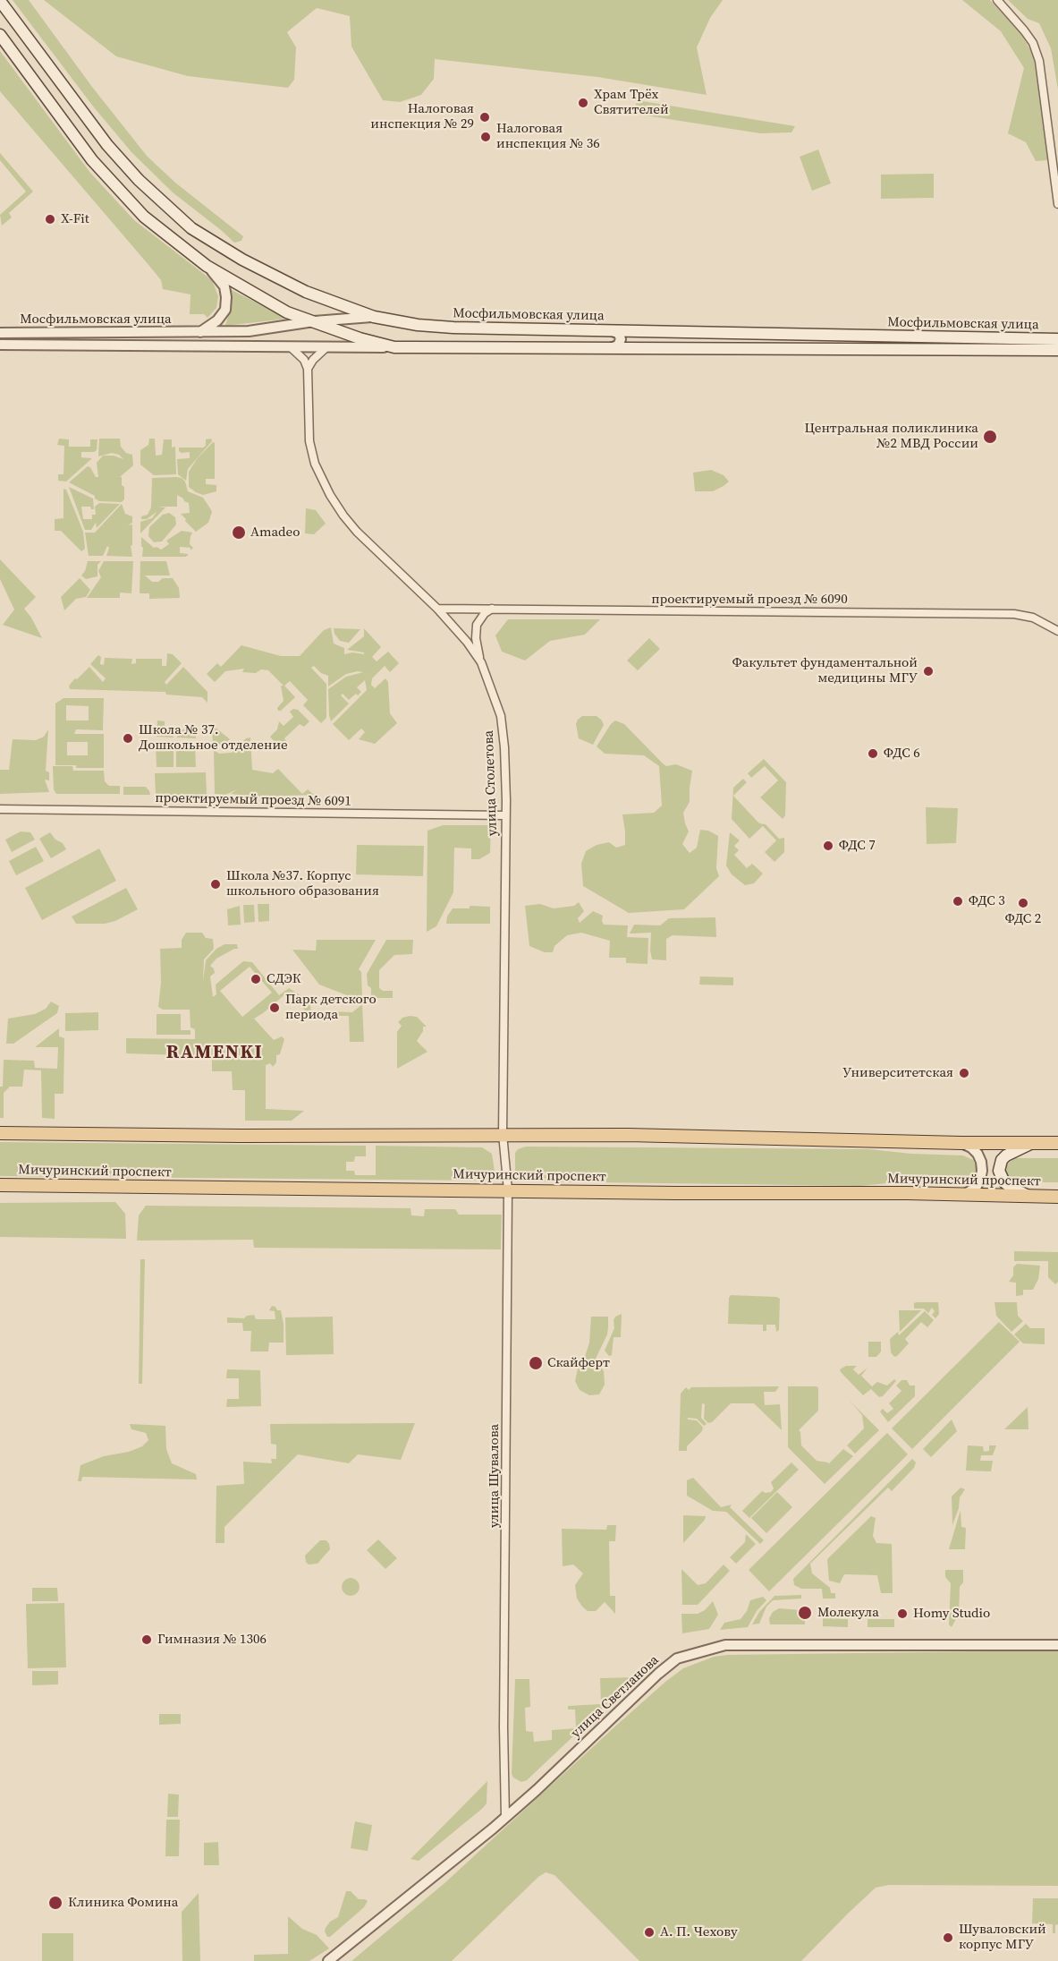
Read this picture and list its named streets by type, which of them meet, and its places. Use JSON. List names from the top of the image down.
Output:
{
  "streets": {
    "main road": ["Мосфильмовская улица", "Мичуринский проспект"],
    "street": [
      "проектируемый проезд № 6090",
      "улица Столетова",
      "проектируемый проезд № 6091",
      "улица Шувалова",
      "улица Светланова"
    ]
  },
  "crossings": [
    ["проектируемый проезд № 6090", "улица Столетова"],
    ["улица Столетова", "проектируемый проезд № 6091"],
    ["улица Столетова", "улица Шувалова"],
    ["Мичуринский проспект", "улица Шувалова"],
    ["улица Шувалова", "улица Светланова"]
  ],
  "districts": ["RAMENKI"],
  "places": [
    "Храм Трёх Святителей",
    "Налоговая инспекция № 29",
    "Налоговая инспекция № 36",
    "X-Fit",
    "Центральная поликлиника №2 МВД России",
    "Amadeo",
    "Факультет фундаментальной медицины МГУ",
    "Школа № 37. Дошкольное отделение",
    "ФДС 6",
    "ФДС 7",
    "Школа №37. Корпус школьного образования",
    "ФДС 3",
    "ФДС 2",
    "СДЭК",
    "Парк детского периода",
    "Университетская",
    "Скайферт",
    "Молекула",
    "Homy Studio",
    "Гимназия № 1306",
    "Клиника Фомина",
    "А. П. Чехову",
    "Шуваловский корпус МГУ"
  ]
}
